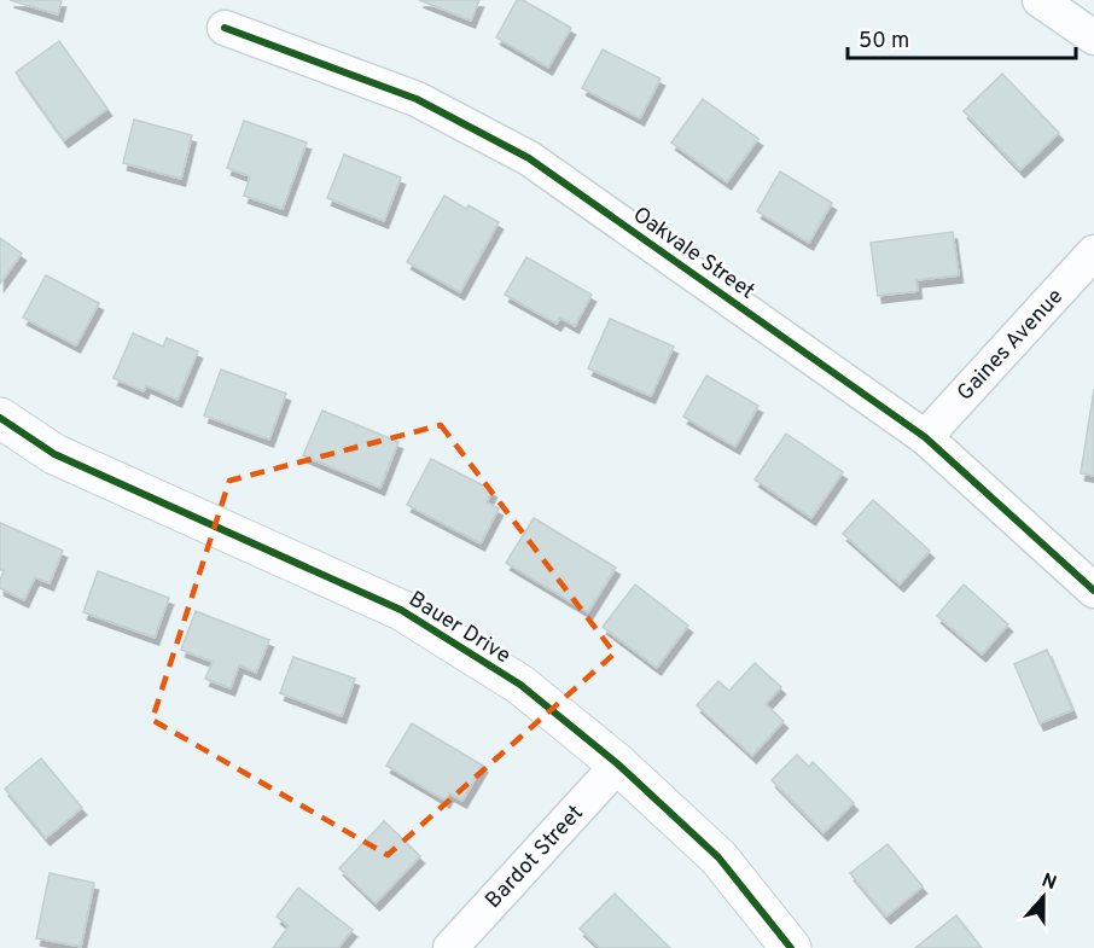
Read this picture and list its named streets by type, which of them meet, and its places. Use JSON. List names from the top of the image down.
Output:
{
  "streets": {
    "street": [
      "Oakvale Street",
      "Gaines Avenue",
      "Bauer Drive",
      "Bardot Street"
    ]
  },
  "crossings": [
    ["Oakvale Street", "Gaines Avenue"],
    ["Bauer Drive", "Bardot Street"]
  ],
  "scale_bar": "50 m",
  "north": "top"
}
